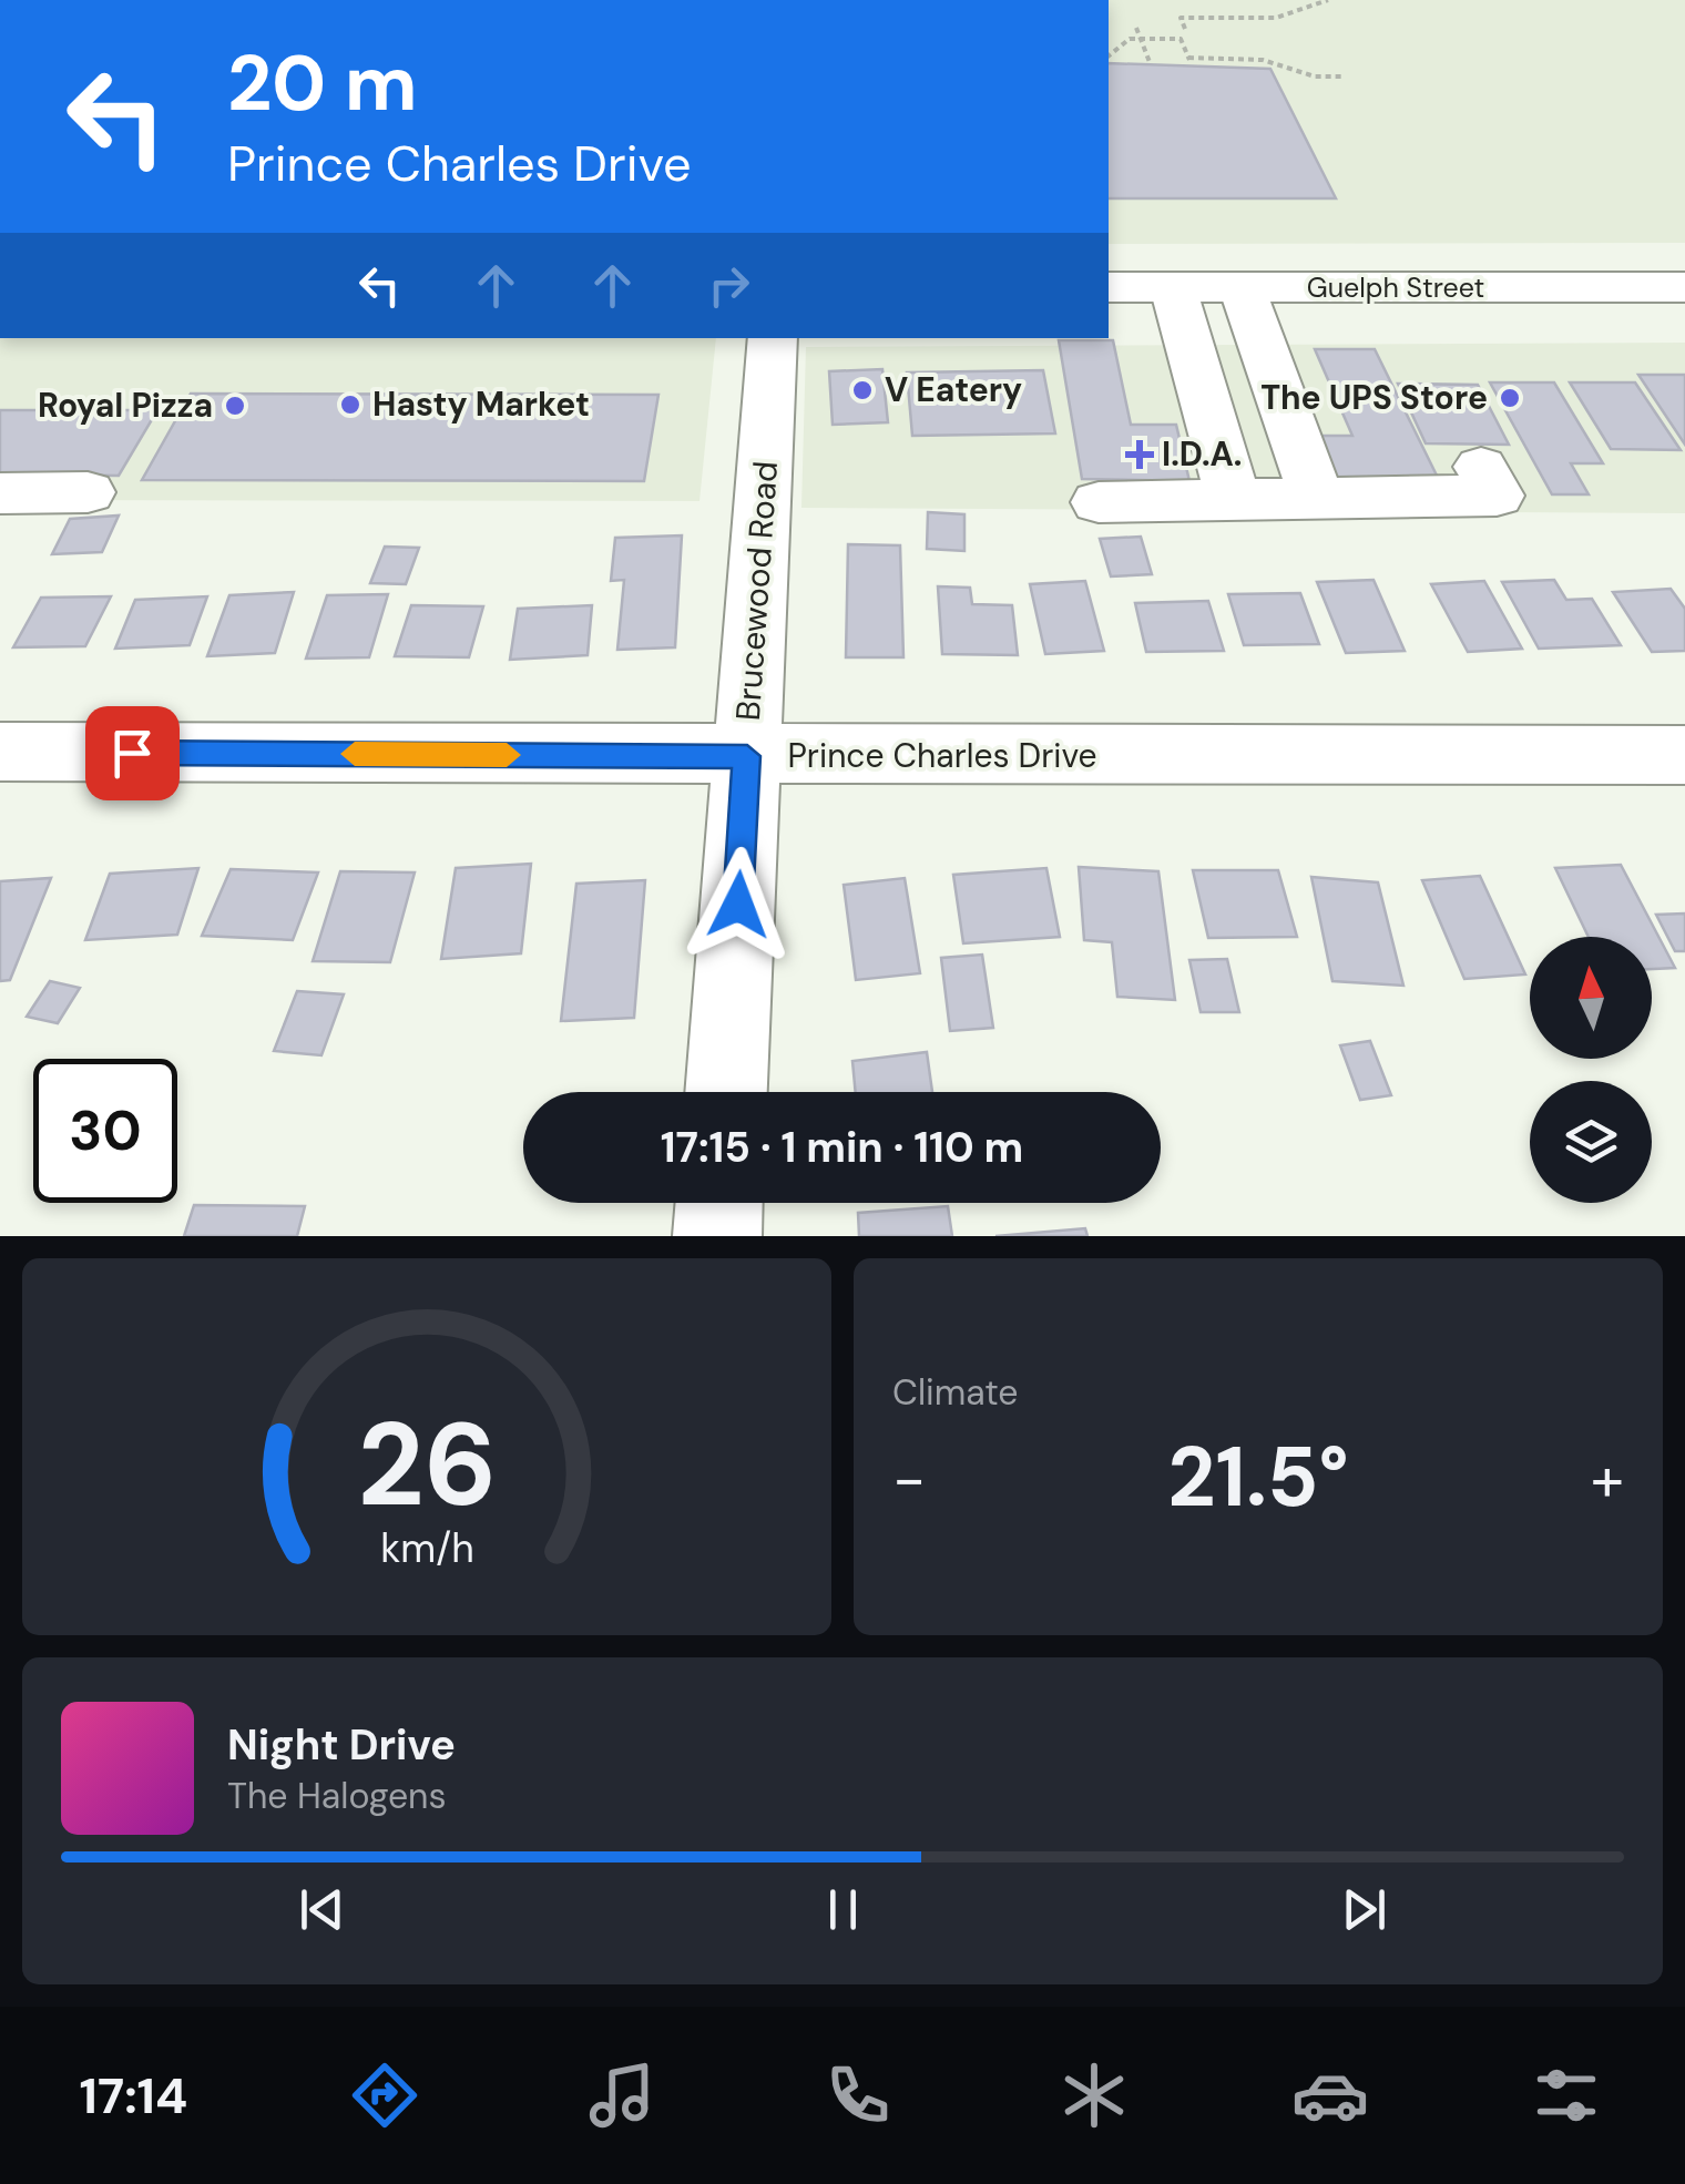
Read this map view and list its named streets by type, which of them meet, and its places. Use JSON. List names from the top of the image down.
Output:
{
  "streets": {
    "street": ["Guelph Street", "Brucewood Road", "Prince Charles Drive"]
  },
  "crossings": [
    ["Brucewood Road", "Prince Charles Drive"]
  ],
  "places": {
    "other": [
      "V Eatery",
      "The UPS Store",
      "Hasty Market",
      "Royal Pizza"
    ],
    "health": ["I.D.A."]
  },
  "north": "top",
  "page": {
    "turn": ["20 m", "Prince Charles Drive"],
    "limit": "30",
    "trip": "17:15 · 1 min · 110 m",
    "tile": "Climate",
    "heat": ["−", "21.5°", "+"],
    "song": ["Night Drive", "The Halogens"],
    "tabs": "17:14",
    "gauge": ["26", "km/h"]
  }
}
